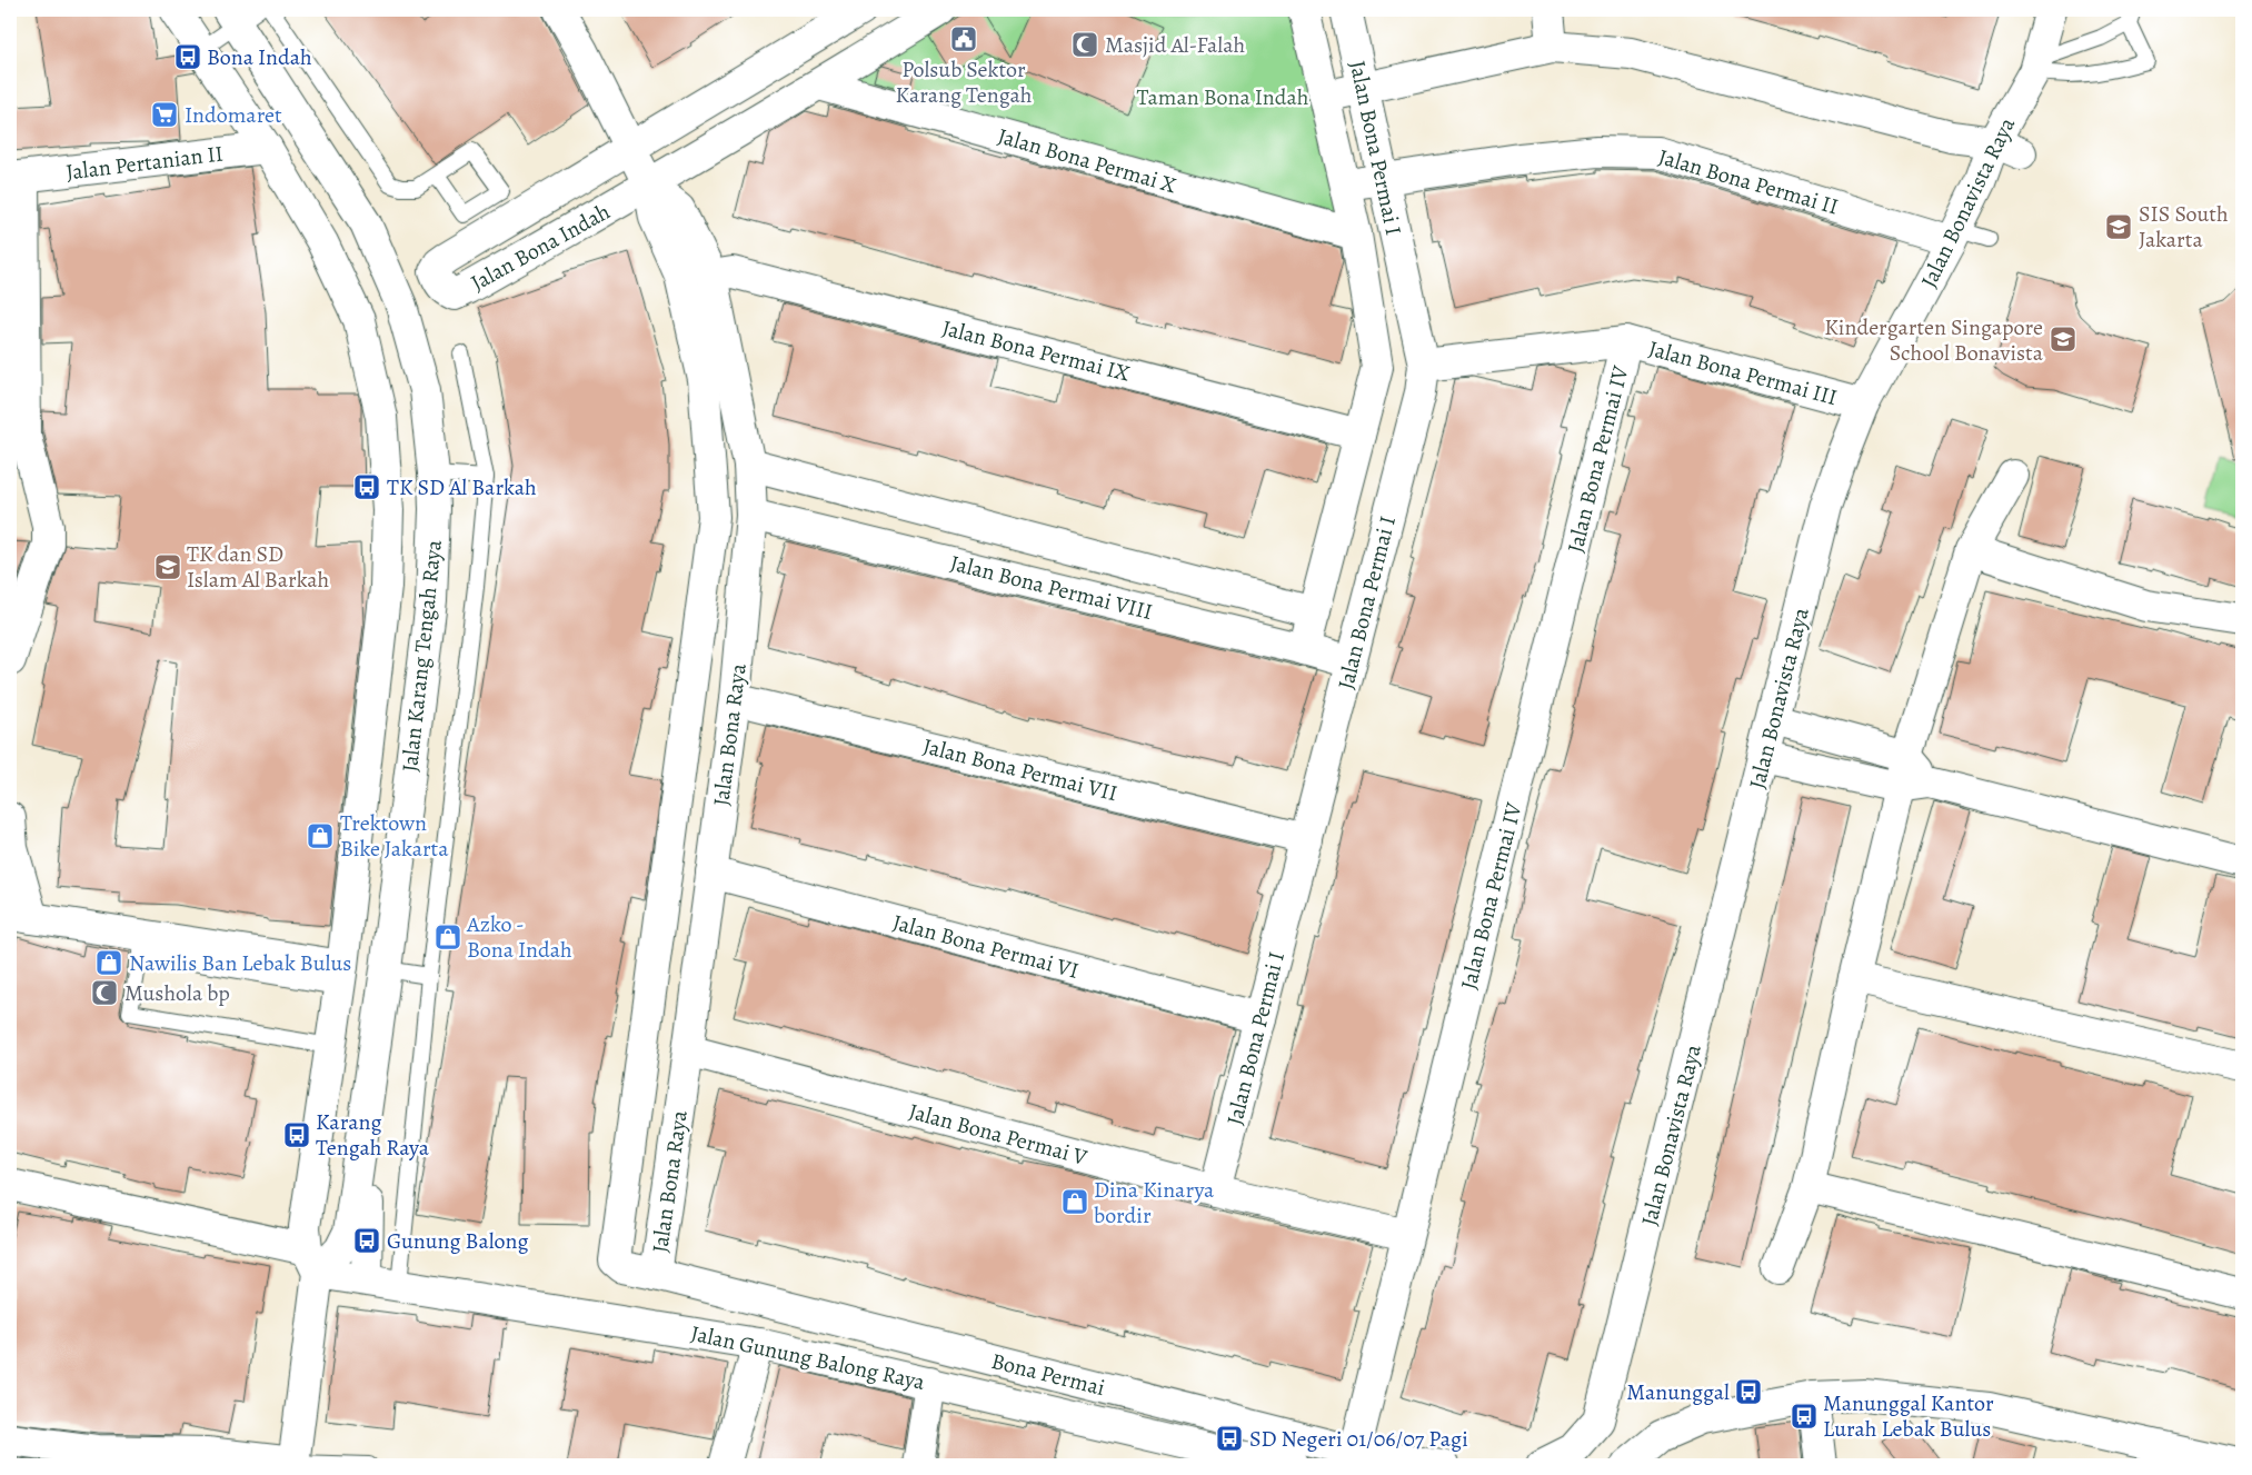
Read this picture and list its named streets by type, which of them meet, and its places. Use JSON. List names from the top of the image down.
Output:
{
  "streets": {
    "street": [
      "Jalan Bona Permai I",
      "Jalan Bona Permai X",
      "Jalan Pertanian II",
      "Jalan Bona Permai II",
      "Jalan Bonavista Raya",
      "Jalan Bona Indah",
      "Jalan Bona Permai IX",
      "Jalan Bona Permai III",
      "Jalan Bona Permai IV",
      "Jalan Bona Permai VIII",
      "Jalan Karang Tengah Raya",
      "Jalan Bona Raya",
      "Jalan Bona Permai VII",
      "Jalan Bona Permai VI",
      "Jalan Bona Permai V",
      "Jalan Gunung Balong Raya",
      "Bona Permai"
    ]
  },
  "crossings": [
    ["Jalan Bona Permai I", "Jalan Bona Permai X"],
    ["Jalan Bona Permai I", "Jalan Bona Permai II"],
    ["Jalan Bona Permai I", "Jalan Bona Permai IX"],
    ["Jalan Bona Permai I", "Jalan Bona Permai III"],
    ["Jalan Bona Permai I", "Jalan Bona Permai VIII"],
    ["Jalan Bona Permai I", "Jalan Bona Permai VII"],
    ["Jalan Bona Permai I", "Jalan Bona Permai VI"],
    ["Jalan Bona Permai I", "Jalan Bona Permai V"],
    ["Jalan Bona Permai X", "Jalan Bona Indah"],
    ["Jalan Pertanian II", "Jalan Karang Tengah Raya"],
    ["Jalan Bona Permai II", "Jalan Bonavista Raya"],
    ["Jalan Bonavista Raya", "Jalan Bona Permai III"],
    ["Jalan Bona Indah", "Jalan Bona Raya"],
    ["Jalan Bona Permai IX", "Jalan Bona Raya"],
    ["Jalan Bona Permai III", "Jalan Bona Permai IV"],
    ["Jalan Bona Permai IV", "Jalan Bona Permai V"],
    ["Jalan Bona Permai IV", "Bona Permai"],
    ["Jalan Bona Permai VIII", "Jalan Bona Raya"],
    ["Jalan Karang Tengah Raya", "Jalan Gunung Balong Raya"],
    ["Jalan Bona Raya", "Jalan Bona Permai VII"],
    ["Jalan Bona Raya", "Jalan Bona Permai VI"],
    ["Jalan Bona Raya", "Jalan Bona Permai V"],
    ["Jalan Bona Raya", "Bona Permai"]
  ],
  "parks": ["Taman Bona Indah"],
  "places": {
    "public building": ["Polsub Sektor Karang Tengah"],
    "mosque": ["Masjid Al-Falah", "Mushola bp"],
    "bus stop": [
      "Bona Indah",
      "TK SD Al Barkah",
      "Karang Tengah Raya",
      "Gunung Balong",
      "Manunggal",
      "Manunggal Kantor Lurah Lebak Bulus",
      "SD Negeri 01/06/07 Pagi"
    ],
    "supermarket": ["Indomaret"],
    "school or university": ["SIS South Jakarta", "Kindergarten Singapore School Bonavista", "TK dan SD Islam Al Barkah"],
    "shop": [
      "Trektown Bike Jakarta",
      "Azko - Bona Indah",
      "Nawilis Ban Lebak Bulus",
      "Dina Kinarya bordir"
    ]
  }
}
